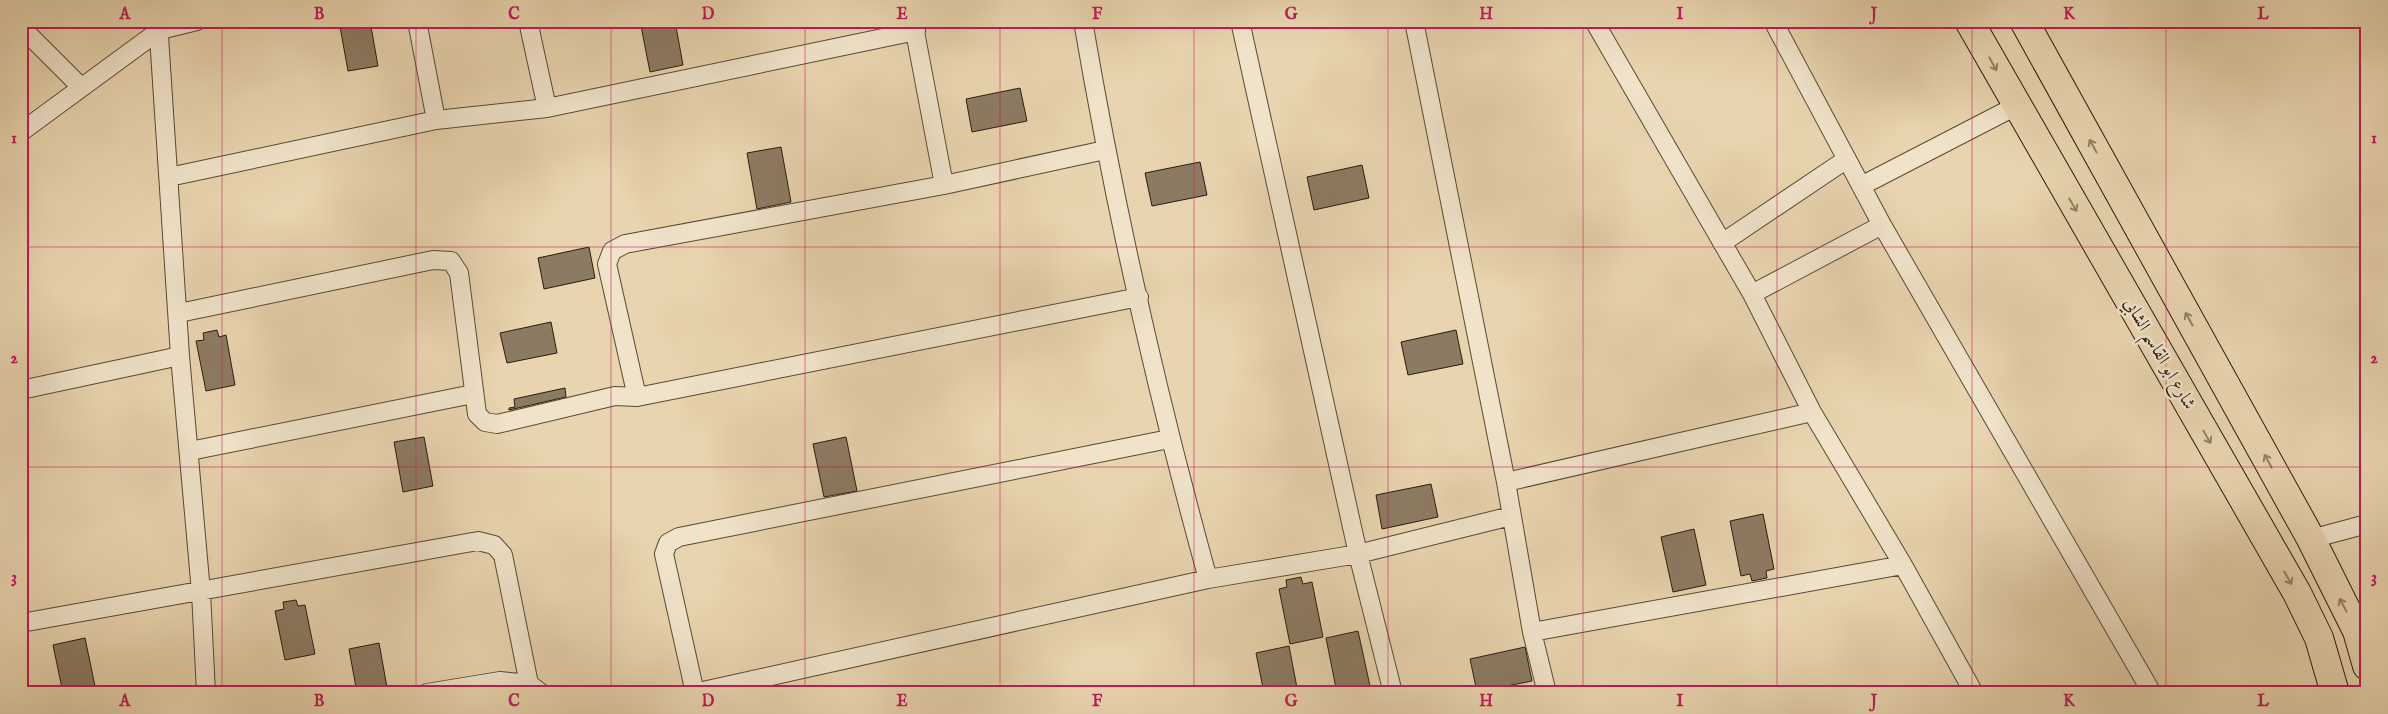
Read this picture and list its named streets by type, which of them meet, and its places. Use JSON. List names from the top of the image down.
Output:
{
  "streets": {
    "main road": ["شارع ابو القاسم الشابي"]
  },
  "grid": {
    "columns": [
      "A",
      "B",
      "C",
      "D",
      "E",
      "F",
      "G",
      "H",
      "I",
      "J",
      "K",
      "L"
    ],
    "rows": ["1", "2", "3"]
  }
}
